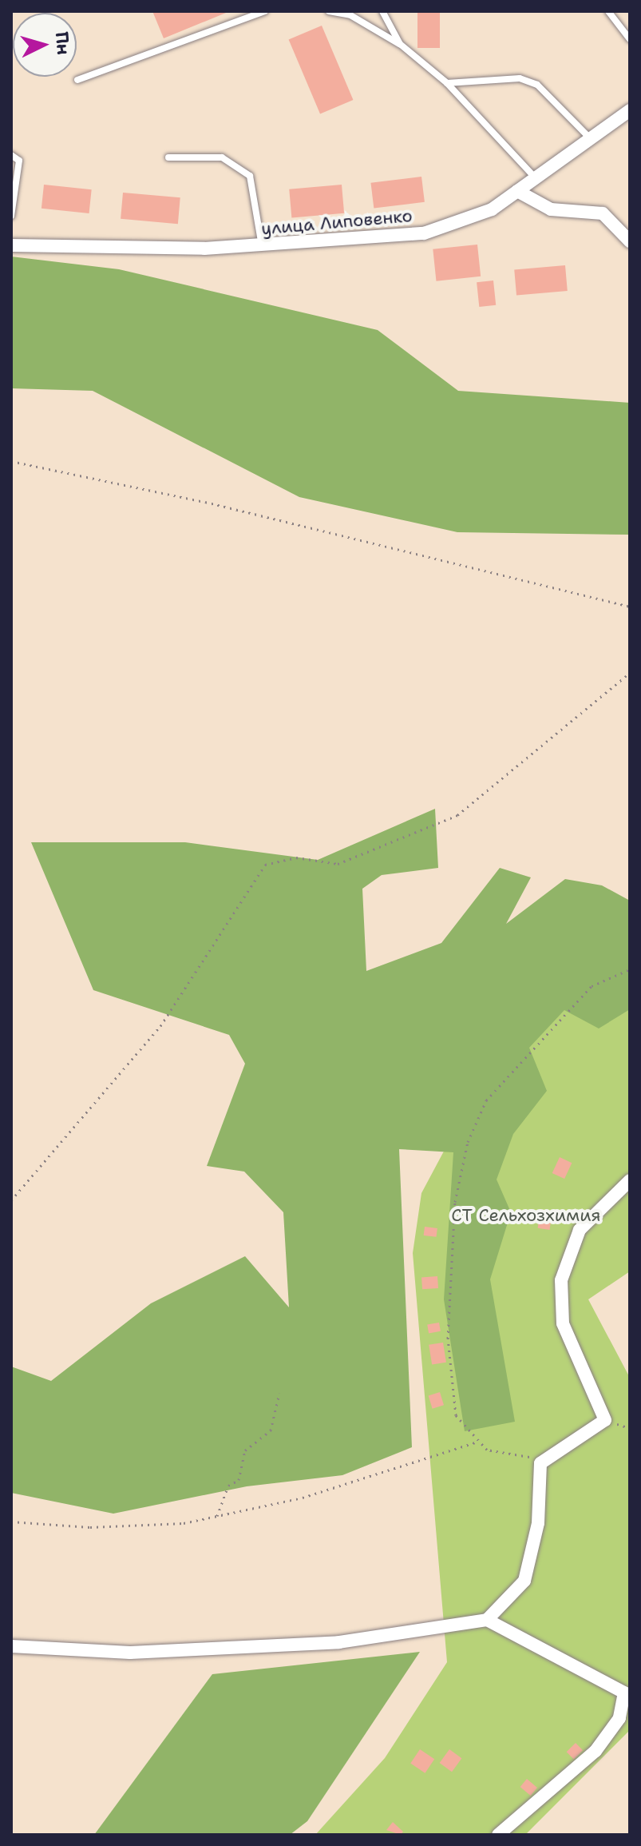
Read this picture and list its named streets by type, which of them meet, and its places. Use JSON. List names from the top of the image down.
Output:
{
  "streets": {
    "street": ["улица Липовенко"]
  },
  "parks": ["СТ Сельхозхимия"],
  "north": "right"
}
